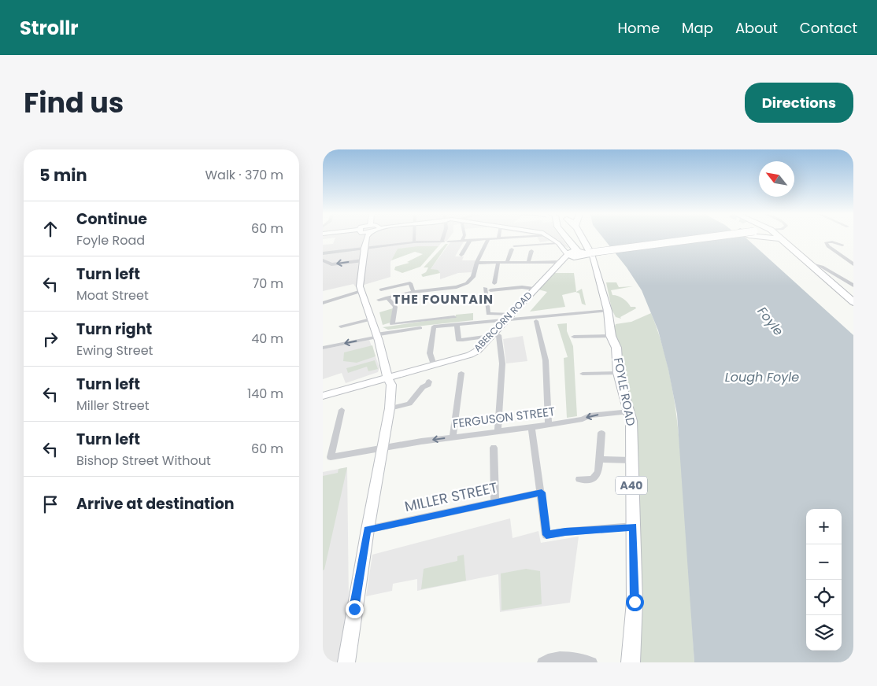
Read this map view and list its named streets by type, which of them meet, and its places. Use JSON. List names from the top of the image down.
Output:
{
  "streets": {
    "highway": ["FOYLE ROAD"],
    "main road": ["A40"],
    "street": ["ABERCORN ROAD", "FERGUSON STREET", "MILLER STREET"]
  },
  "crossings": [
    ["FOYLE ROAD", "FERGUSON STREET"]
  ],
  "districts": ["THE FOUNTAIN"],
  "water": ["Foyle", "Lough Foyle"],
  "north": "top left",
  "page": {
    "header": "Strollr",
    "nav": [
      "Home",
      "Map",
      "About",
      "Contact"
    ],
    "title": "Find us",
    "buttons": "Directions",
    "heading": ["5 min", "Walk · 370 m"],
    "list": [
      ["Continue", "Foyle Road", "60 m"],
      ["Turn left", "Moat Street", "70 m"],
      ["Turn right", "Ewing Street", "40 m"],
      ["Turn left", "Miller Street", "140 m"],
      ["Turn left", "Bishop Street Without", "60 m"],
      "Arrive at destination"
    ],
    "map_buttons": ["+", "−"]
  }
}
